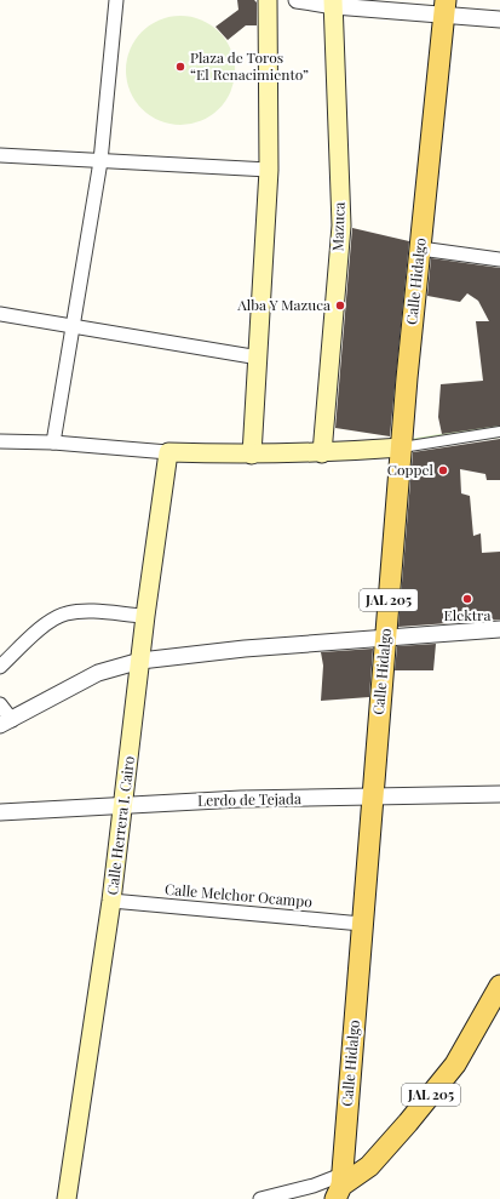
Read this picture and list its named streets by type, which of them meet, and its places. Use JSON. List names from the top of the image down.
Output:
{
  "streets": {
    "main road": [
      "Mazuca",
      "Calle Hidalgo",
      "JAL 205",
      "Calle Herrera I. Cairo"
    ],
    "street": ["Lerdo de Tejada", "Calle Melchor Ocampo"]
  },
  "crossings": [
    ["Calle Hidalgo", "JAL 205"],
    ["Calle Hidalgo", "Lerdo de Tejada"],
    ["Calle Hidalgo", "Calle Melchor Ocampo"],
    ["Lerdo de Tejada", "Calle Herrera I. Cairo"],
    ["Calle Herrera I. Cairo", "Calle Melchor Ocampo"]
  ],
  "places": [
    "Plaza de Toros “El Renacimiento”",
    "Alba Y Mazuca",
    "Coppel",
    "Elektra"
  ]
}
